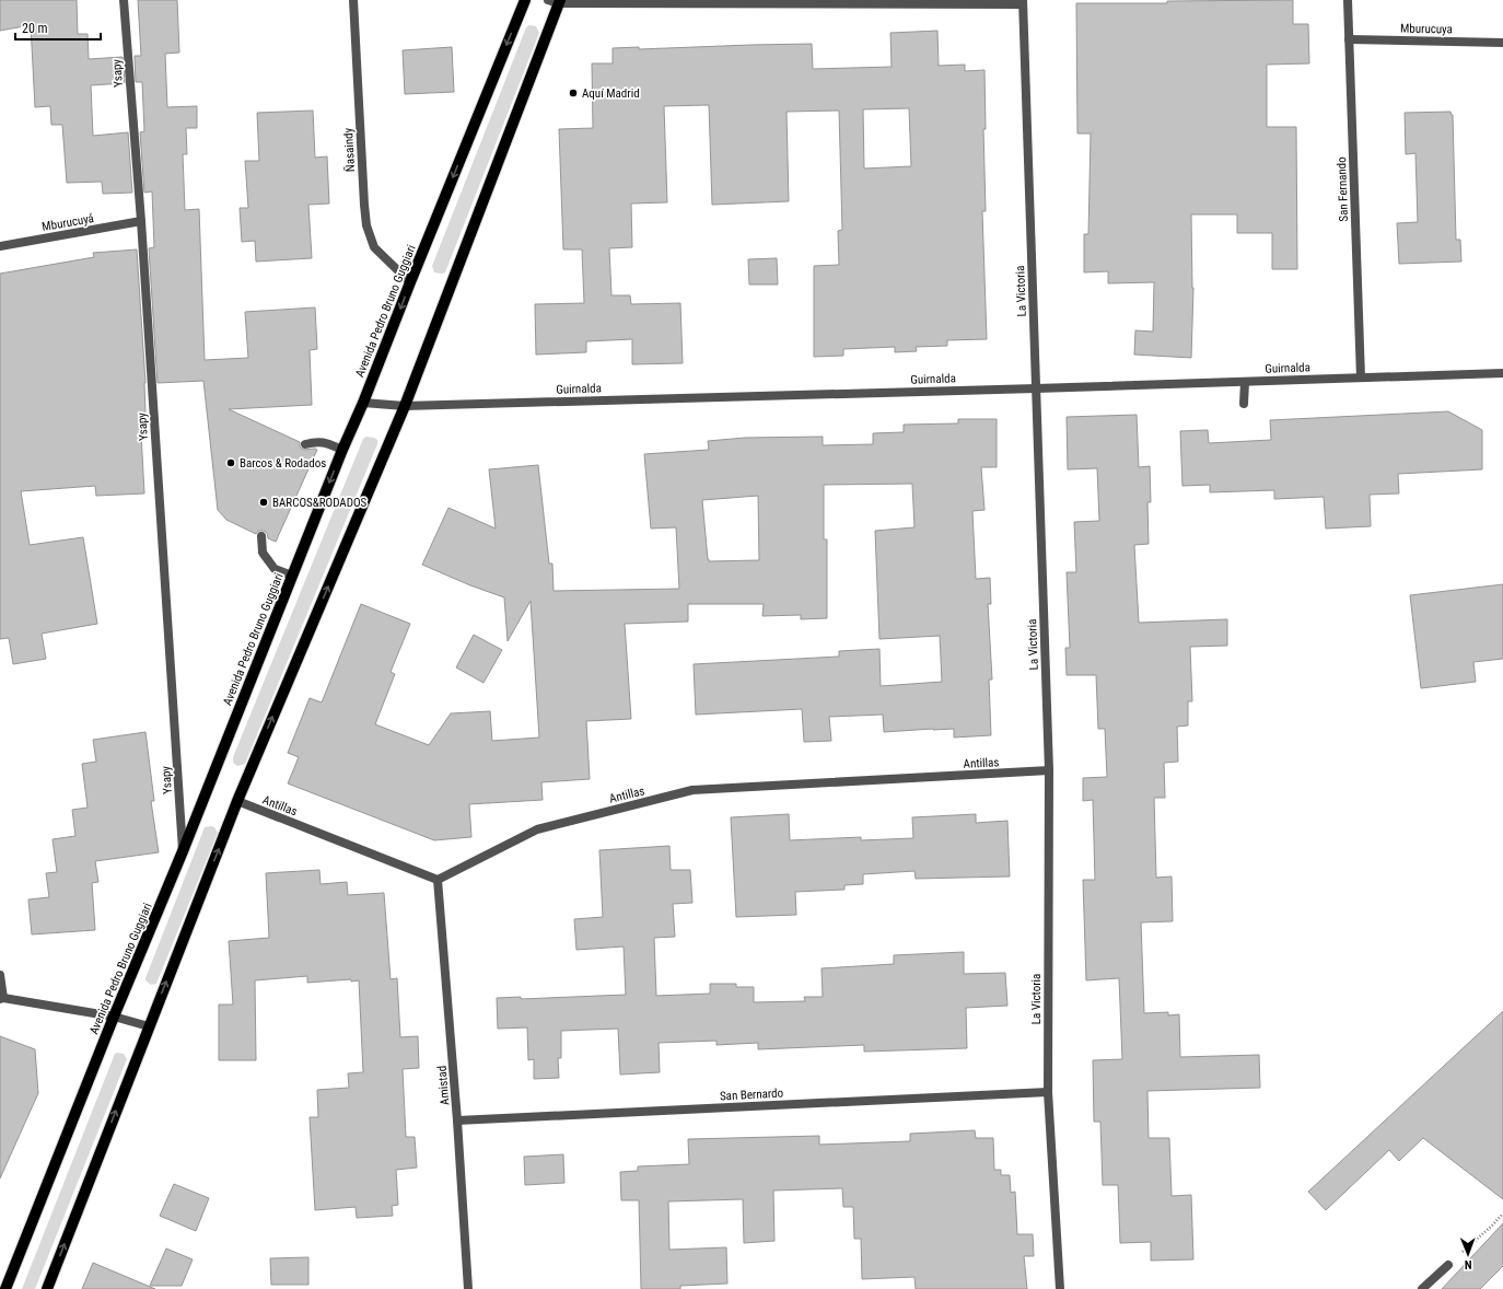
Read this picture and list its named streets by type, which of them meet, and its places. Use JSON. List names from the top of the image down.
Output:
{
  "streets": {
    "main road": ["Avenida Pedro Bruno Guggiari"],
    "street": [
      "Mburucuya",
      "Ysapy",
      "Ñasaindy",
      "San Fernando",
      "Mburucuyá",
      "La Victoria",
      "Guirnalda",
      "Antillas",
      "Amistad",
      "San Bernardo"
    ]
  },
  "crossings": [
    ["Mburucuya", "San Fernando"],
    ["Ysapy", "Mburucuyá"],
    ["Ysapy", "Avenida Pedro Bruno Guggiari"],
    ["Ñasaindy", "Avenida Pedro Bruno Guggiari"],
    ["San Fernando", "Guirnalda"],
    ["La Victoria", "Guirnalda"],
    ["La Victoria", "Antillas"],
    ["La Victoria", "San Bernardo"],
    ["Avenida Pedro Bruno Guggiari", "Guirnalda"],
    ["Antillas", "Amistad"],
    ["Amistad", "San Bernardo"]
  ],
  "places": ["Aquí Madrid", "Barcos & Rodados", "BARCOS&RODADOS"],
  "scale_bar": "20 m",
  "north": "bottom"
}
